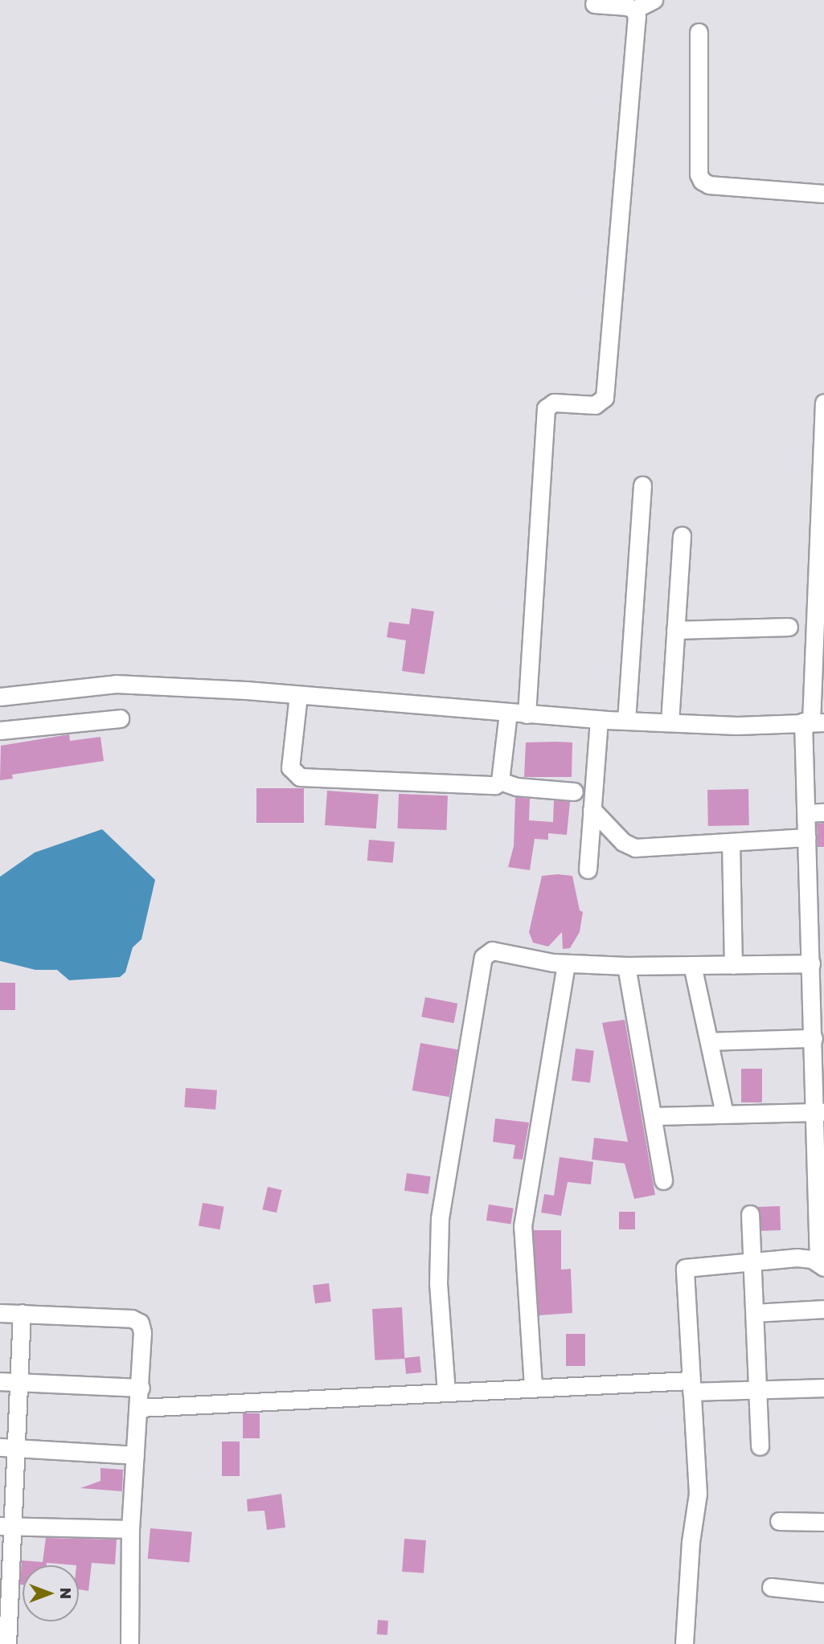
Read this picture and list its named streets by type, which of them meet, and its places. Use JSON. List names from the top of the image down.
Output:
{
  "north": "right"
}
